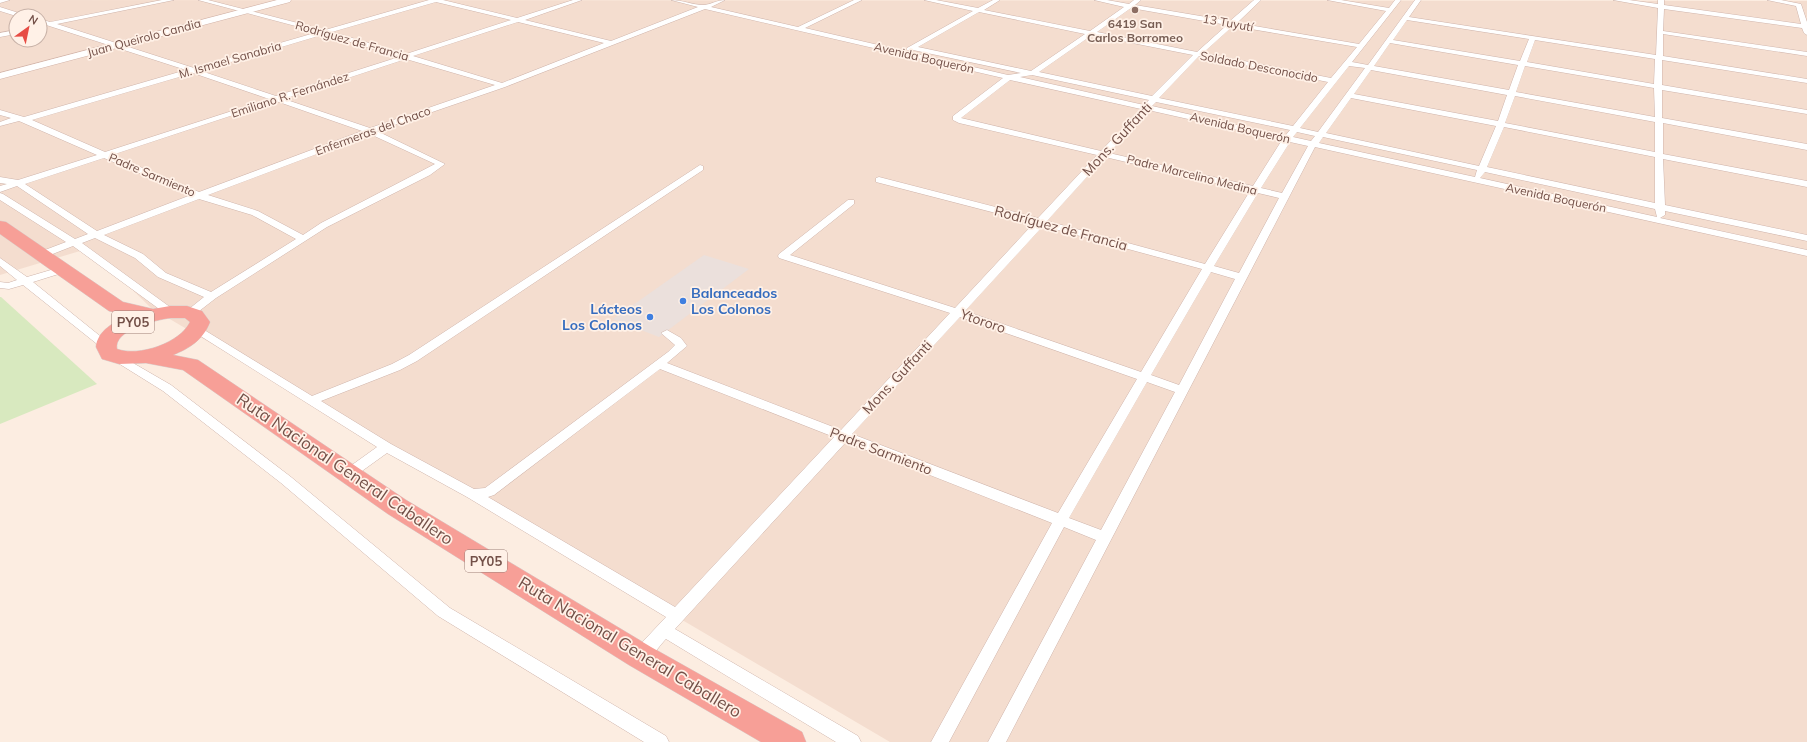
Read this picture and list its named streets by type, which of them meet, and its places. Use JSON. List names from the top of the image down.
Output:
{
  "streets": {
    "highway": ["PY05", "Ruta Nacional General Caballero"],
    "street": [
      "13 Tuyutí",
      "Juan Queirolo Candia",
      "Rodríguez de Francia",
      "Avenida Boquerón",
      "M. Ismael Sanabria",
      "Soldado Desconocido",
      "Emiliano R. Fernández",
      "Enfermeras del Chaco",
      "Mons. Guffanti",
      "Padre Sarmiento",
      "Padre Marcelino Medina",
      "Ytororo"
    ]
  },
  "crossings": [
    ["13 Tuyutí", "Mons. Guffanti"],
    ["Juan Queirolo Candia", "Rodríguez de Francia"],
    ["Rodríguez de Francia", "M. Ismael Sanabria"],
    ["Rodríguez de Francia", "Emiliano R. Fernández"],
    ["Rodríguez de Francia", "Enfermeras del Chaco"],
    ["Rodríguez de Francia", "Mons. Guffanti"],
    ["Avenida Boquerón", "Enfermeras del Chaco"],
    ["Avenida Boquerón", "Mons. Guffanti"],
    ["Avenida Boquerón", "Padre Marcelino Medina"],
    ["M. Ismael Sanabria", "Padre Sarmiento"],
    ["Soldado Desconocido", "Mons. Guffanti"],
    ["Emiliano R. Fernández", "Padre Sarmiento"],
    ["Enfermeras del Chaco", "Padre Sarmiento"],
    ["Enfermeras del Chaco", "PY05"],
    ["Mons. Guffanti", "Padre Sarmiento"],
    ["Mons. Guffanti", "Padre Marcelino Medina"],
    ["Mons. Guffanti", "Ytororo"],
    ["Mons. Guffanti", "Ruta Nacional General Caballero"],
    ["PY05", "Ruta Nacional General Caballero"]
  ],
  "places": ["6419 San Carlos Borromeo", "Balanceados Los Colonos", "Lácteos Los Colonos"],
  "north": "top right"
}
